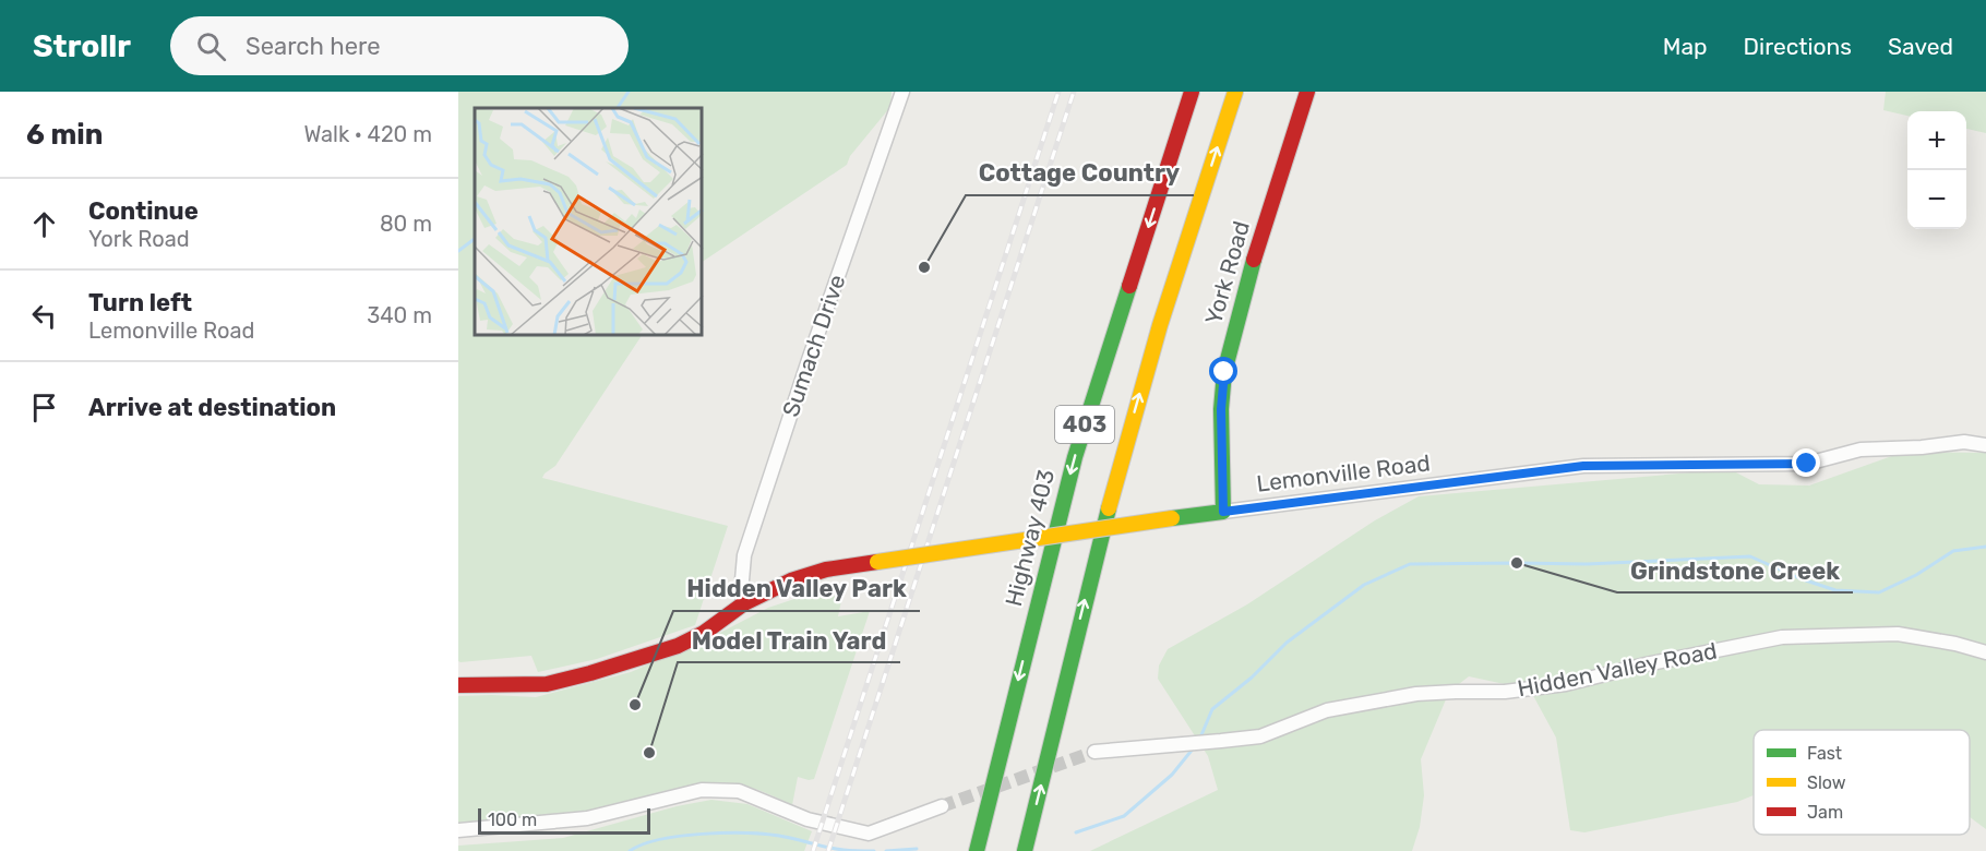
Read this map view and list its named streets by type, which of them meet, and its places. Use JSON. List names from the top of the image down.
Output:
{
  "streets": {
    "main road": [
      "York Road",
      "403",
      "Lemonville Road",
      "Highway 403"
    ],
    "street": ["Sumach Drive", "Hidden Valley Road"]
  },
  "crossings": [
    ["York Road", "Lemonville Road"],
    ["Sumach Drive", "Lemonville Road"]
  ],
  "places": [
    "Cottage Country",
    "Grindstone Creek",
    "Hidden Valley Park",
    "Model Train Yard"
  ],
  "legend": ["Fast", "Slow", "Jam"],
  "scale_bar": "100 m",
  "page": {
    "header": "Strollr",
    "search": "Search here",
    "nav": ["Map", "Directions", "Saved"],
    "heading": ["6 min", "Walk · 420 m"],
    "map_buttons": ["+", "−"],
    "list": [
      ["Continue", "York Road", "80 m"],
      ["Turn left", "Lemonville Road", "340 m"],
      "Arrive at destination"
    ],
    "scale": "100 m"
  }
}
